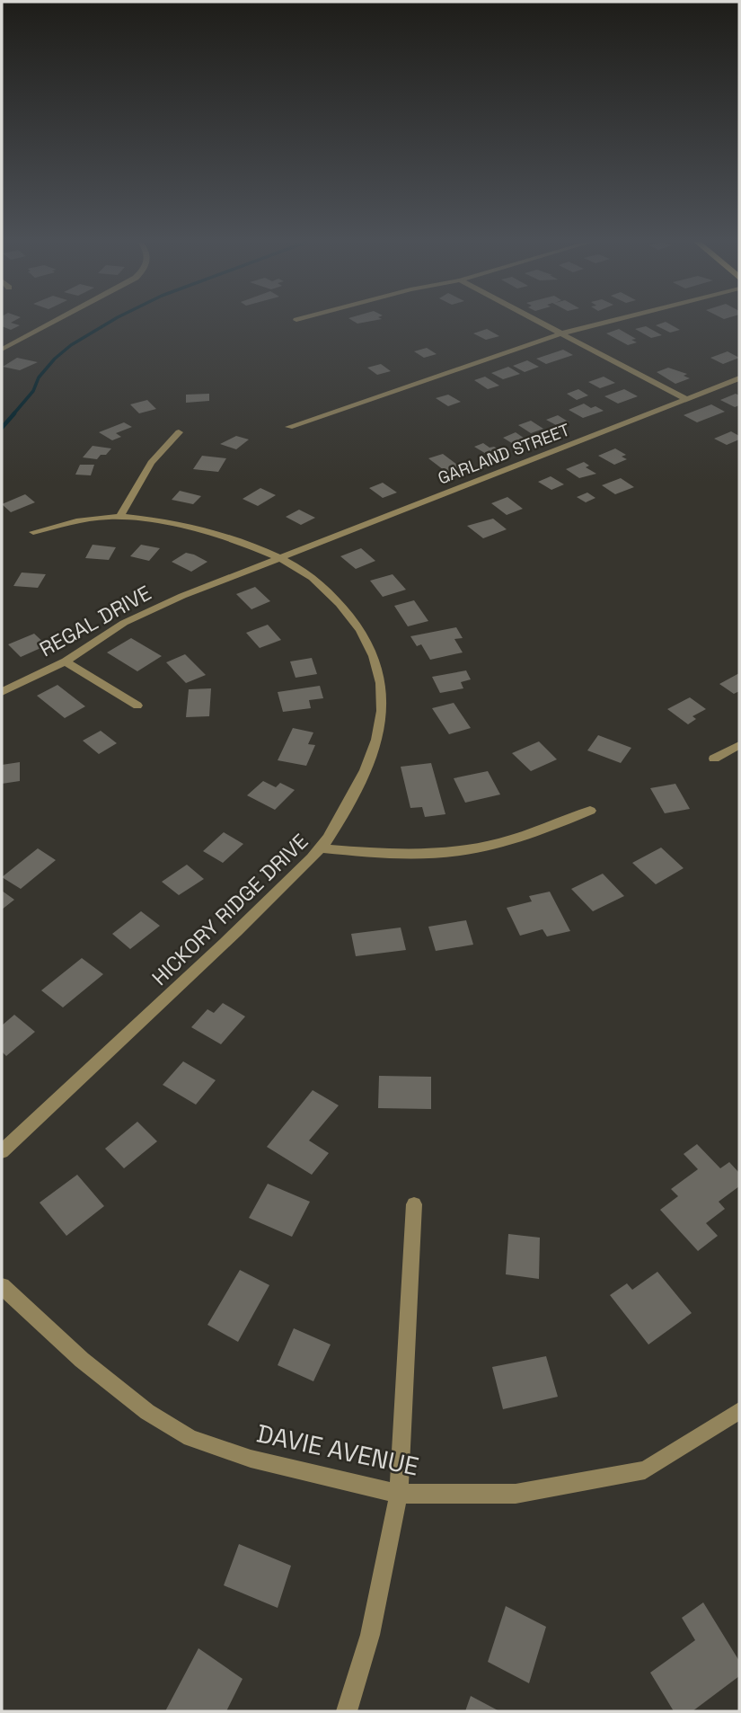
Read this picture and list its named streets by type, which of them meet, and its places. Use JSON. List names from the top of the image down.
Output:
{
  "streets": {
    "street": [
      "GARLAND STREET",
      "REGAL DRIVE",
      "HICKORY RIDGE DRIVE",
      "DAVIE AVENUE"
    ]
  },
  "crossings": [
    ["GARLAND STREET", "REGAL DRIVE"],
    ["GARLAND STREET", "HICKORY RIDGE DRIVE"],
    ["REGAL DRIVE", "HICKORY RIDGE DRIVE"]
  ]
}
